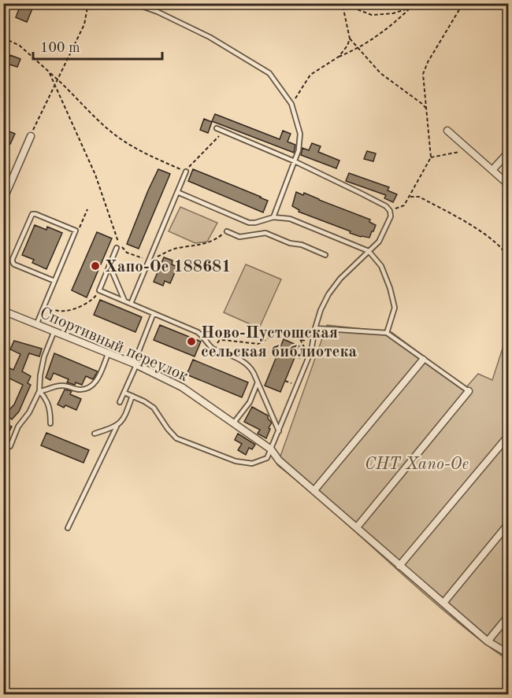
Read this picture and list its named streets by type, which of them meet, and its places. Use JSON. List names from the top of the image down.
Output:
{
  "streets": {
    "street": ["Спортивный переулок"]
  },
  "parks": ["СНТ Хапо-Ое"],
  "places": ["Хапо-Ое 188681", "Ново-Пустошская сельская библиотека"],
  "scale_bar": "100 m"
}
